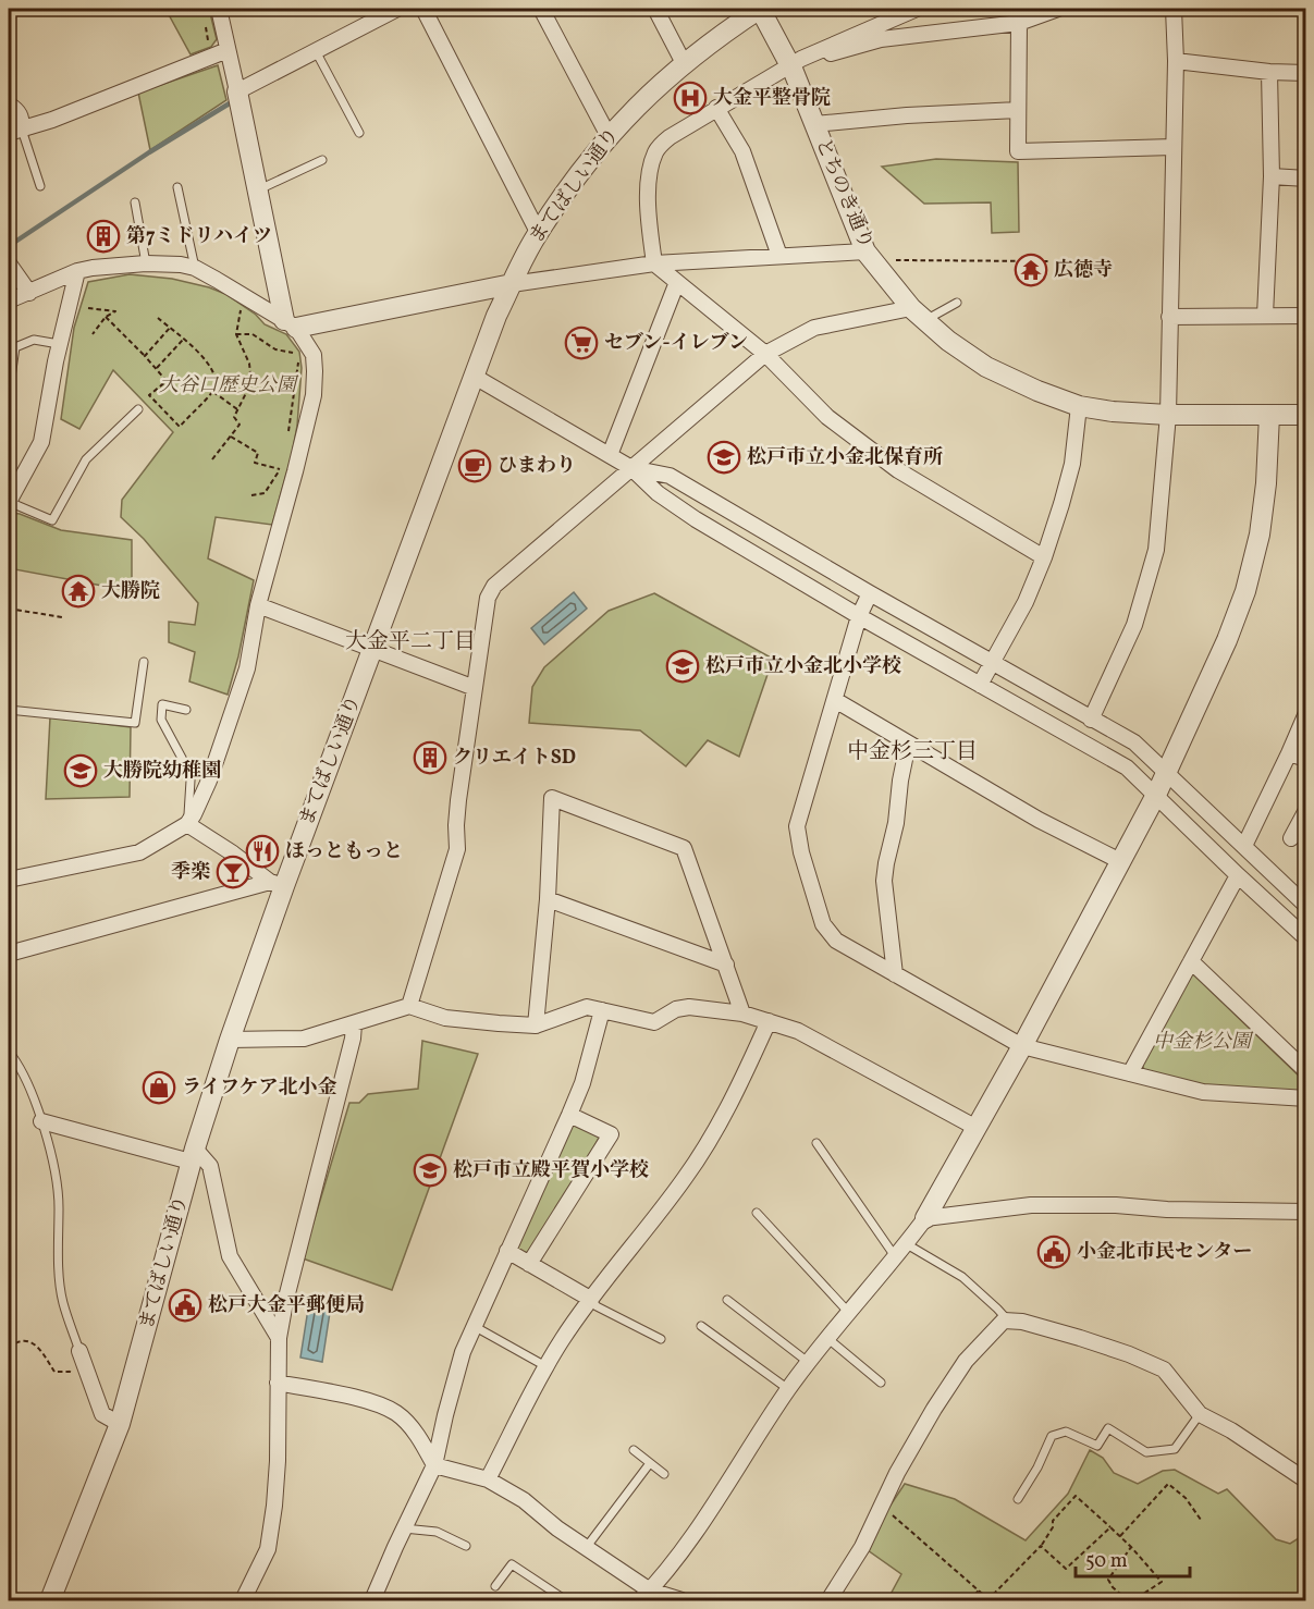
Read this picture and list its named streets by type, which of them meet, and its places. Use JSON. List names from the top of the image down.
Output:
{
  "streets": {
    "street": ["まてばしい通り", "とちのき通り"]
  },
  "crossings": [
    ["まてばしい通り", "とちのき通り"]
  ],
  "districts": ["大金平二丁目", "中金杉三丁目"],
  "parks": ["大谷口歴史公園", "中金杉公園"],
  "places": {
    "hospital": ["大金平整骨院"],
    "building": ["第7ミドリハイツ", "クリエイトSD"],
    "temple": ["広徳寺", "大勝院"],
    "supermarket": ["セブン-イレブン"],
    "school or university": [
      "松戸市立小金北保育所",
      "松戸市立小金北小学校",
      "大勝院幼稚園",
      "松戸市立殿平賀小学校"
    ],
    "cafe": ["ひまわり"],
    "restaurant": ["ほっともっと"],
    "bar": ["季楽"],
    "shop": ["ライフケア北小金"],
    "public building": ["小金北市民センター", "松戸大金平郵便局"]
  },
  "scale_bar": "50 m"
}
